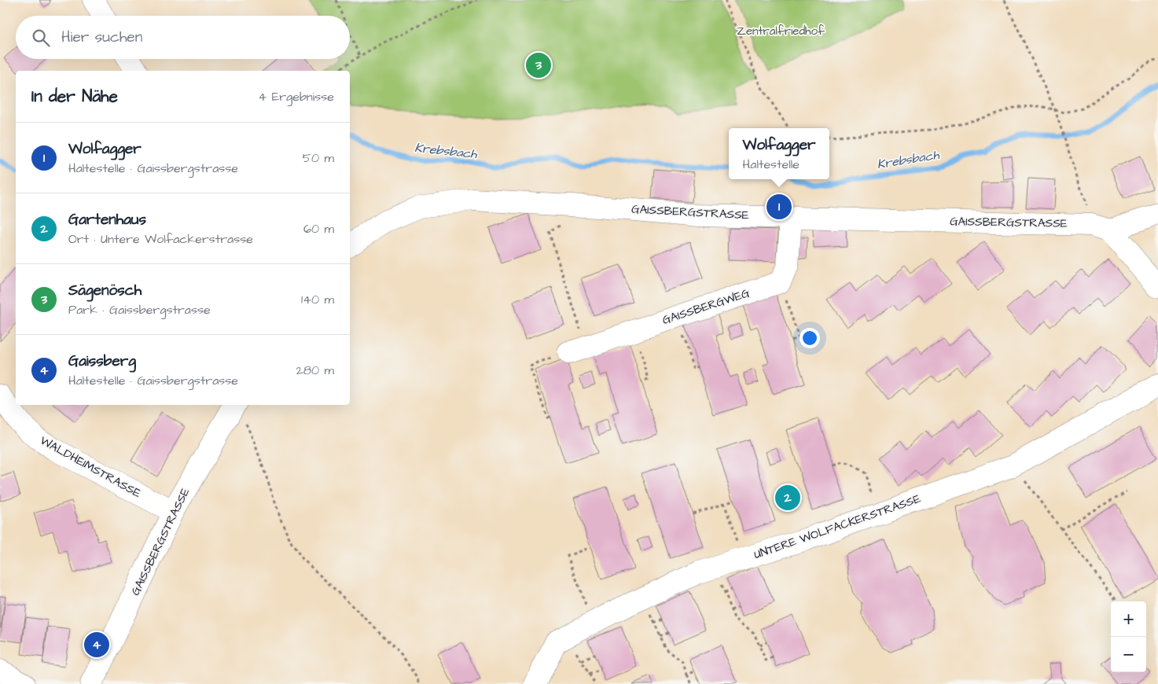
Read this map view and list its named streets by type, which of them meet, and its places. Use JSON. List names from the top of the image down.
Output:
{
  "streets": {
    "street": [
      "GAISSBERGSTRASSE",
      "GAISSBERGWEG",
      "WALDHEIMSTRASSE",
      "UNTERE WOLFACKERSTRASSE"
    ]
  },
  "crossings": [
    ["GAISSBERGSTRASSE", "WALDHEIMSTRASSE"]
  ],
  "water": ["Krebsbach"],
  "parks": ["Zentralfriedhof"],
  "page": {
    "search": "Hier suchen",
    "pins": [
      "3",
      "1",
      "2",
      "4"
    ],
    "heading": ["In der Nähe", "4 Ergebnisse"],
    "list": [
      {
        "mark": "1",
        "name": "Wolfagger",
        "note": "Haltestelle · Gaissbergstrasse",
        "value": "50 m"
      },
      {
        "mark": "2",
        "name": "Gartenhaus",
        "note": "Ort · Untere Wolfackerstrasse",
        "value": "60 m"
      },
      {
        "mark": "3",
        "name": "Sägenösch",
        "note": "Park · Gaissbergstrasse",
        "value": "140 m"
      },
      {
        "mark": "4",
        "name": "Gaissberg",
        "note": "Haltestelle · Gaissbergstrasse",
        "value": "280 m"
      }
    ],
    "popup": ["Wolfagger", "Haltestelle"],
    "map_buttons": ["+", "−"]
  }
}
